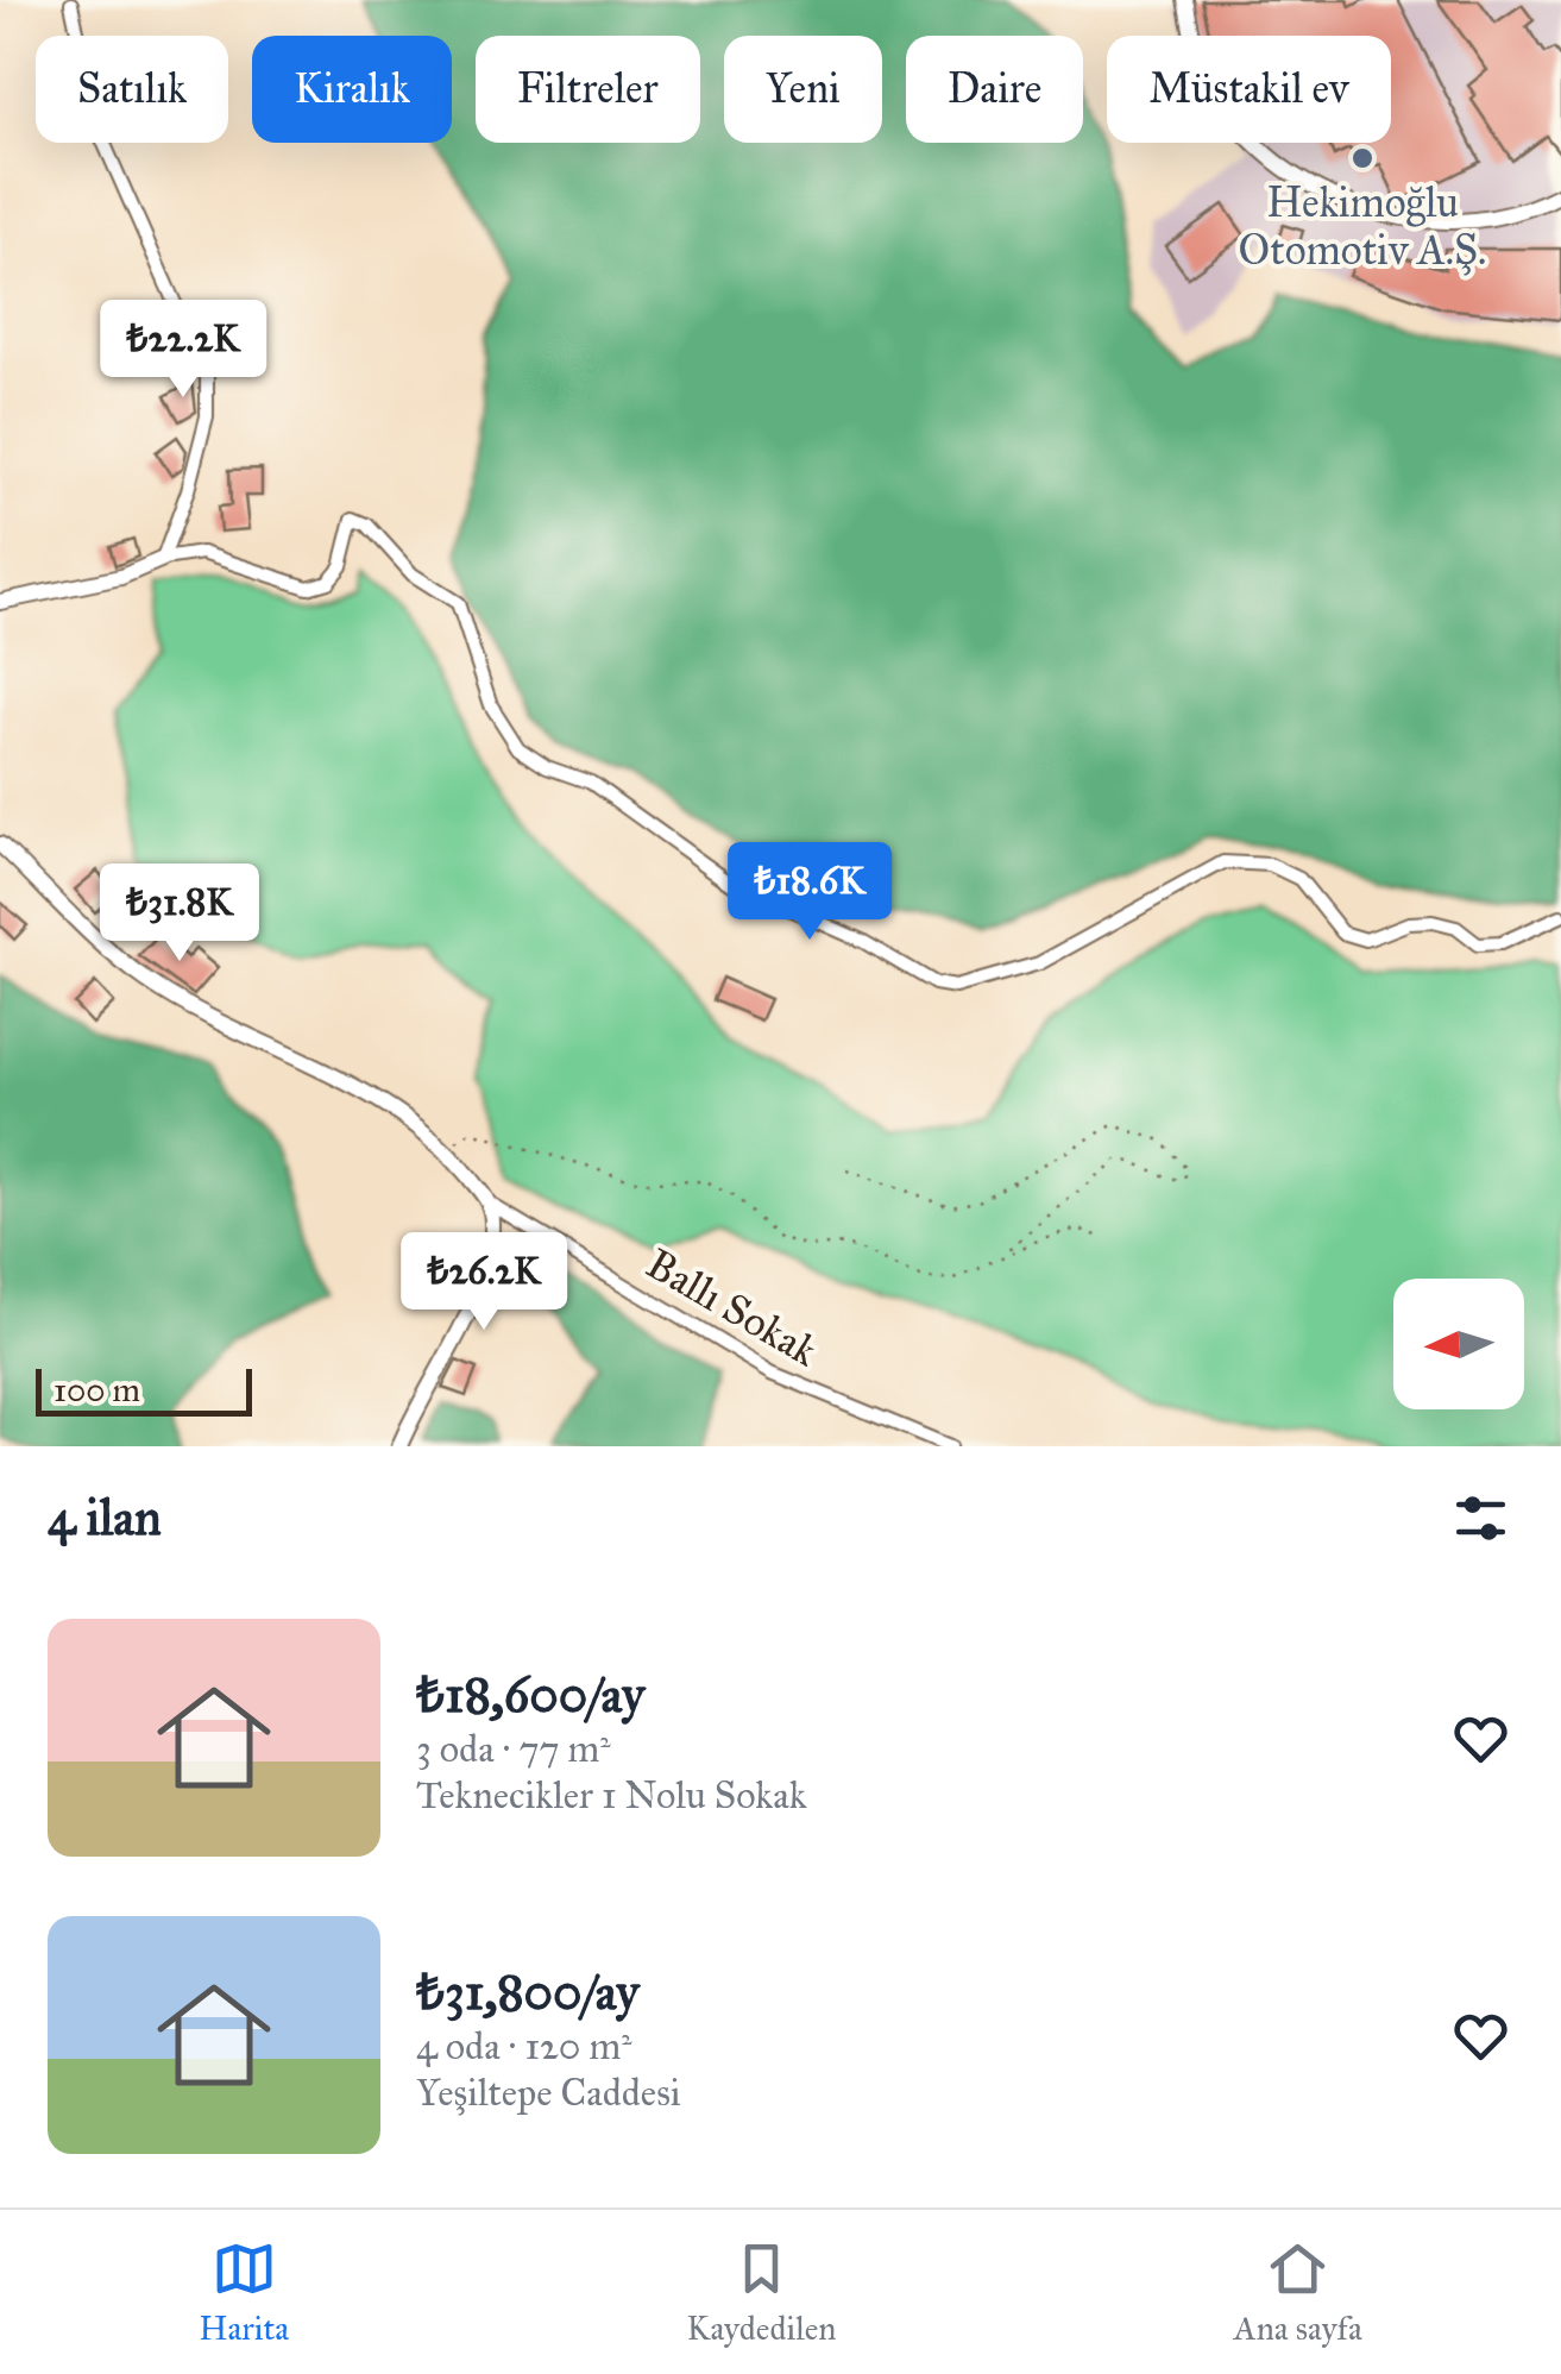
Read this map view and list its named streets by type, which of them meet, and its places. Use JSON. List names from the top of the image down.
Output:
{
  "streets": {
    "street": ["Ballı Sokak"]
  },
  "places": ["Hekimoğlu Otomotiv A.Ş."],
  "scale_bar": "100 m",
  "north": "left",
  "page": {
    "chip": [
      "Satılık",
      "Kiralık",
      "Filtreler",
      "Yeni",
      "Daire",
      "Müstakil ev"
    ],
    "price": [
      "₺22.2K",
      "₺18.6K",
      "₺31.8K",
      "₺26.2K"
    ],
    "scale": "100 m",
    "heading": "4 ilan",
    "list": [
      {
        "name": "₺18,600/ay",
        "note": "3 oda · 77 m² · Teknecikler 1 Nolu Sokak"
      },
      {
        "name": "₺31,800/ay",
        "note": "4 oda · 120 m² · Yeşiltepe Caddesi"
      }
    ],
    "tabs": ["Harita", "Kaydedilen", "Ana sayfa"]
  }
}
